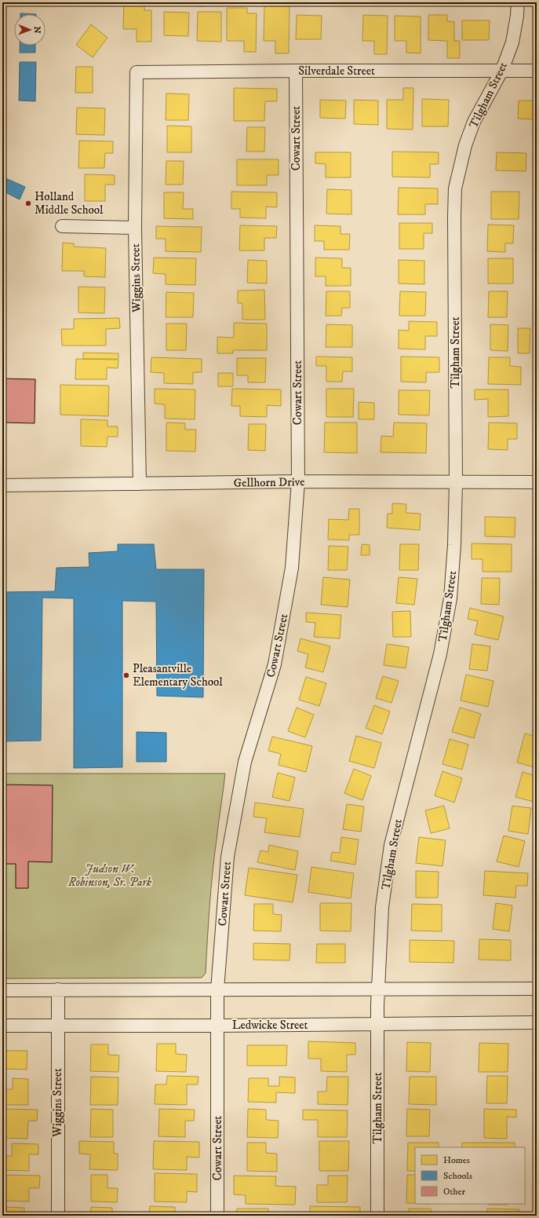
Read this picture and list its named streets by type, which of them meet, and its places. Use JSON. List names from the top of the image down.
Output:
{
  "streets": {
    "street": [
      "Silverdale Street",
      "Tilgham Street",
      "Cowart Street",
      "Wiggins Street",
      "Gellhorn Drive",
      "Ledwicke Street"
    ]
  },
  "crossings": [
    ["Silverdale Street", "Tilgham Street"],
    ["Silverdale Street", "Cowart Street"],
    ["Silverdale Street", "Wiggins Street"],
    ["Tilgham Street", "Gellhorn Drive"],
    ["Tilgham Street", "Ledwicke Street"],
    ["Cowart Street", "Gellhorn Drive"],
    ["Cowart Street", "Ledwicke Street"],
    ["Wiggins Street", "Gellhorn Drive"],
    ["Wiggins Street", "Ledwicke Street"]
  ],
  "parks": ["Judson W. Robinson, Sr. Park"],
  "places": ["Holland Middle School", "Pleasantville Elementary School"],
  "legend": ["Homes", "Schools", "Other"],
  "north": "right"
}
